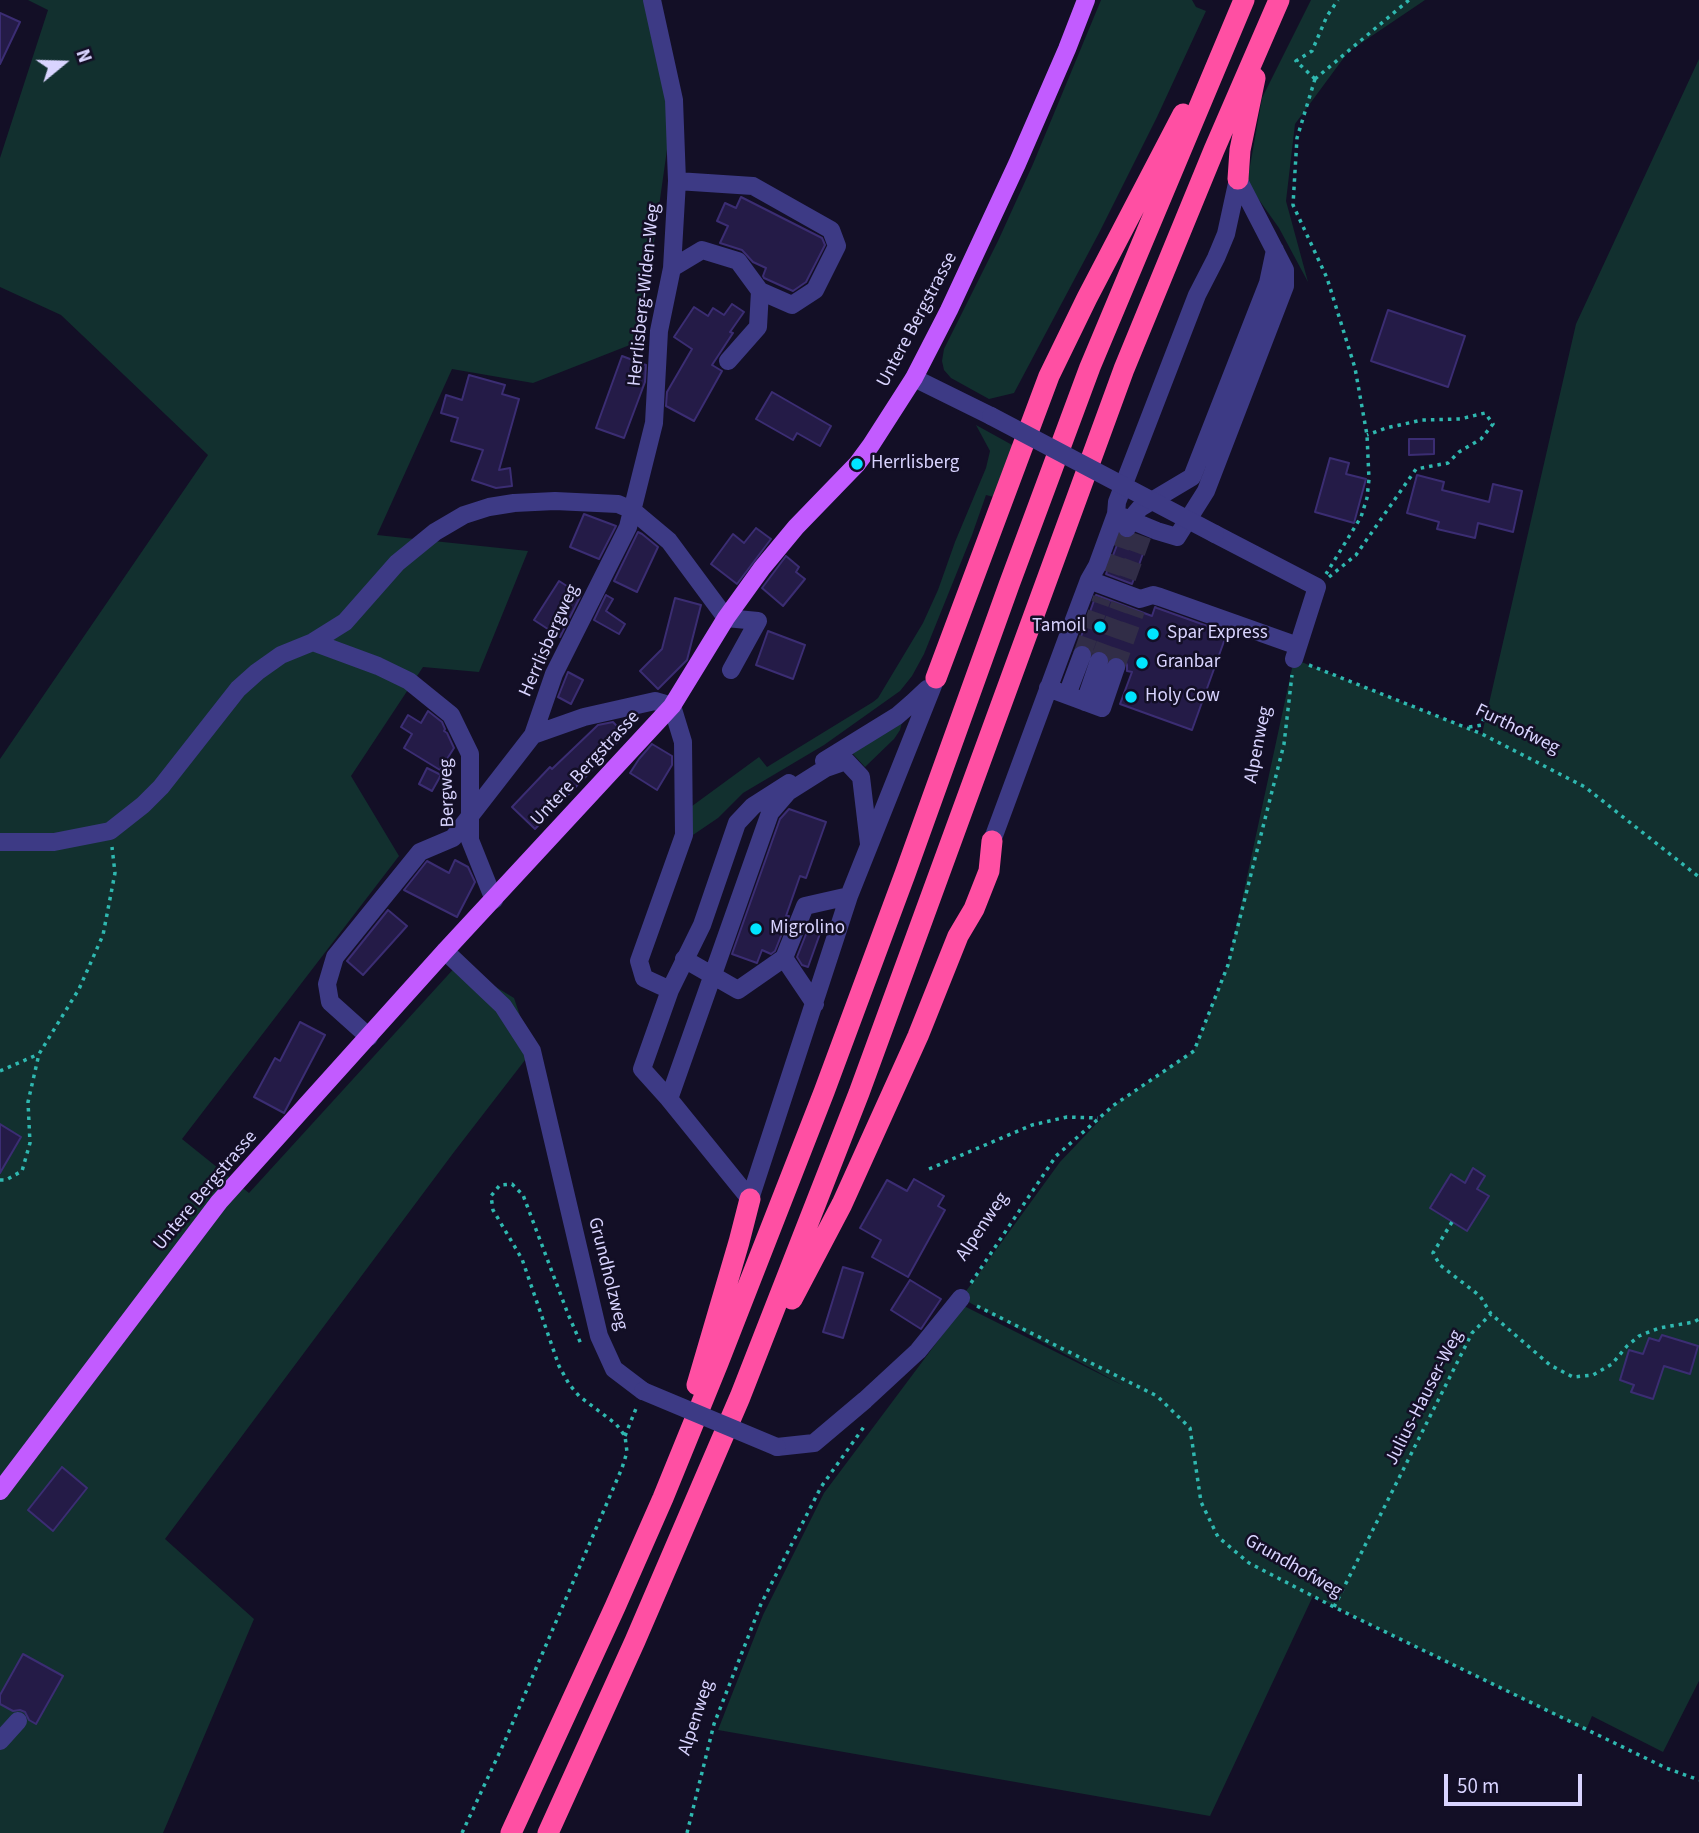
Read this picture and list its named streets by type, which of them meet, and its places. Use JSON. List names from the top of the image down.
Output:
{
  "streets": {
    "main road": ["Untere Bergstrasse"],
    "street": [
      "Herrlisberg-Widen-Weg",
      "Herrlisbergweg",
      "Bergweg",
      "Grundholzweg"
    ],
    "path": [
      "Furthofweg",
      "Alpenweg",
      "Julius-Hauser-Weg",
      "Grundhofweg"
    ]
  },
  "crossings": [
    ["Herrlisberg-Widen-Weg", "Herrlisbergweg"],
    ["Untere Bergstrasse", "Herrlisbergweg"],
    ["Untere Bergstrasse", "Bergweg"],
    ["Untere Bergstrasse", "Grundholzweg"],
    ["Herrlisbergweg", "Bergweg"],
    ["Furthofweg", "Alpenweg"],
    ["Alpenweg", "Grundholzweg"],
    ["Alpenweg", "Grundhofweg"],
    ["Grundholzweg", "Grundhofweg"],
    ["Julius-Hauser-Weg", "Grundhofweg"]
  ],
  "places": [
    "Herrlisberg",
    "Tamoil",
    "Spar Express",
    "Granbar",
    "Holy Cow",
    "Migrolino"
  ],
  "scale_bar": "50 m",
  "north": "right"
}
